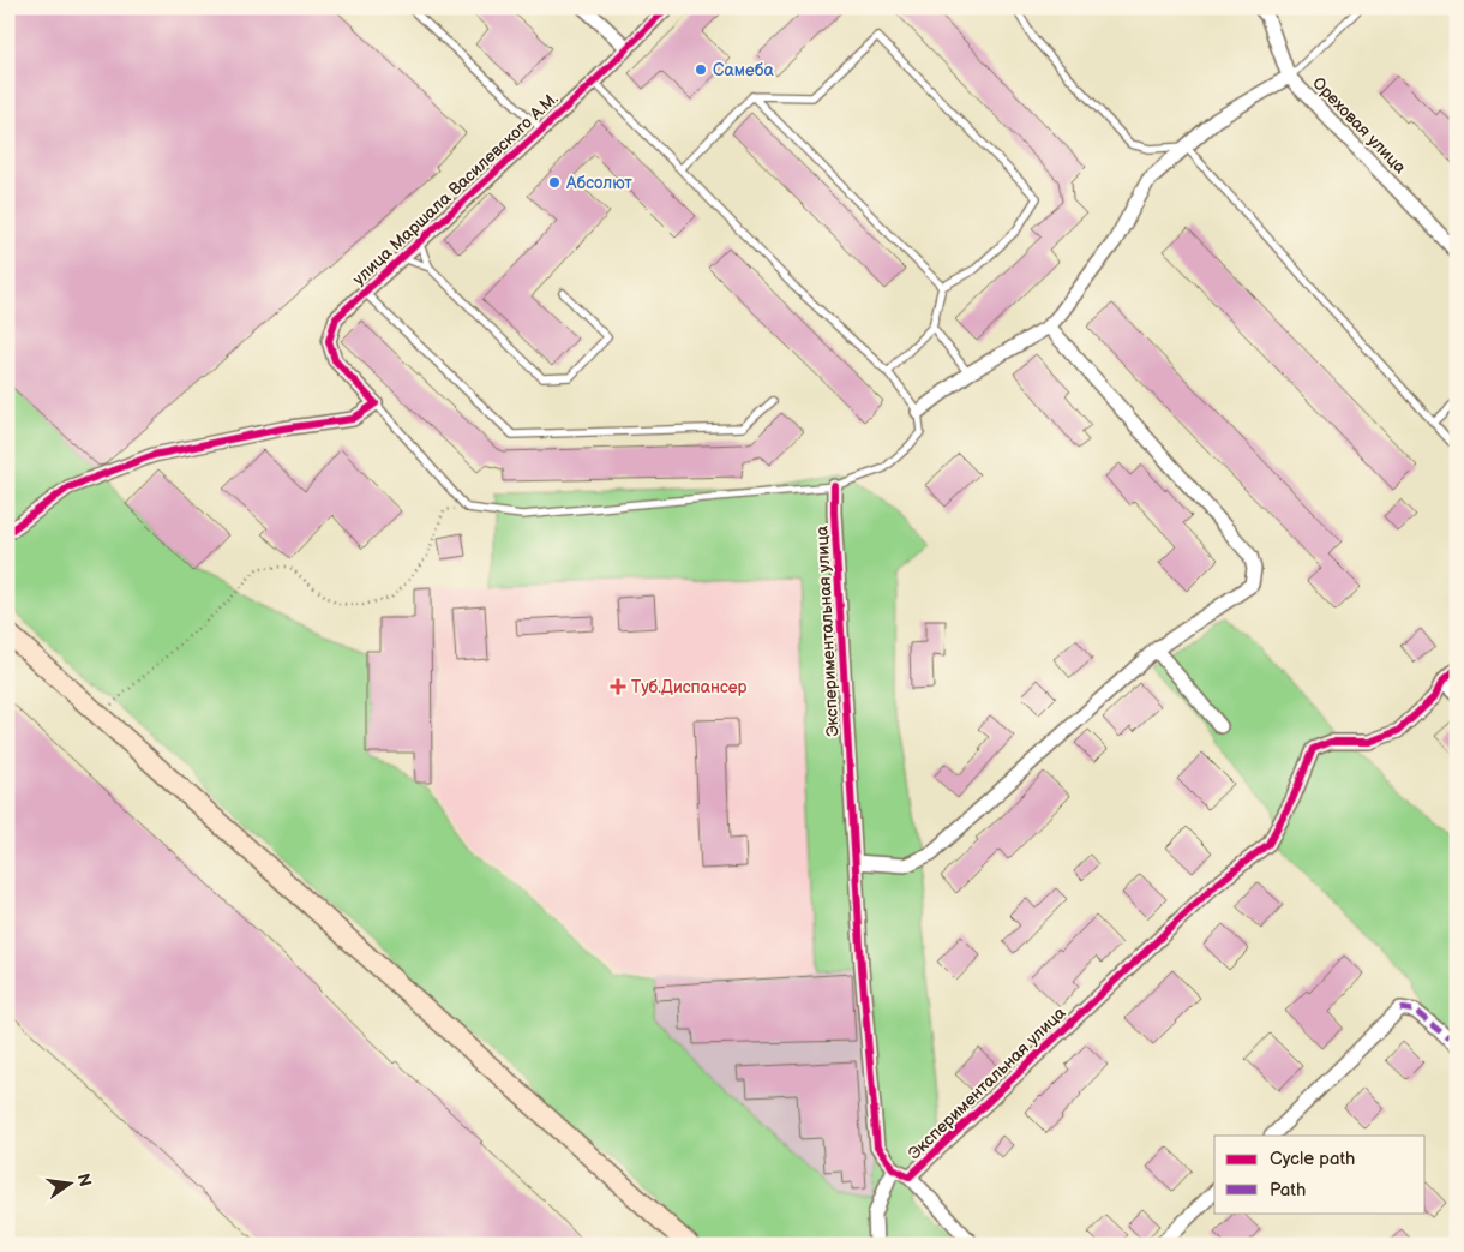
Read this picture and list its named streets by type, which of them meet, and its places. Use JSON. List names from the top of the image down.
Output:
{
  "streets": {
    "street": ["Ореховая улица", "улица Маршала Василевского А.М.", "Экспериментальная улица"]
  },
  "places": {
    "other": ["Самеба", "Абсолют"],
    "health": ["Туб.Диспансер"]
  },
  "legend": ["Cycle path", "Path"],
  "north": "right"
}
